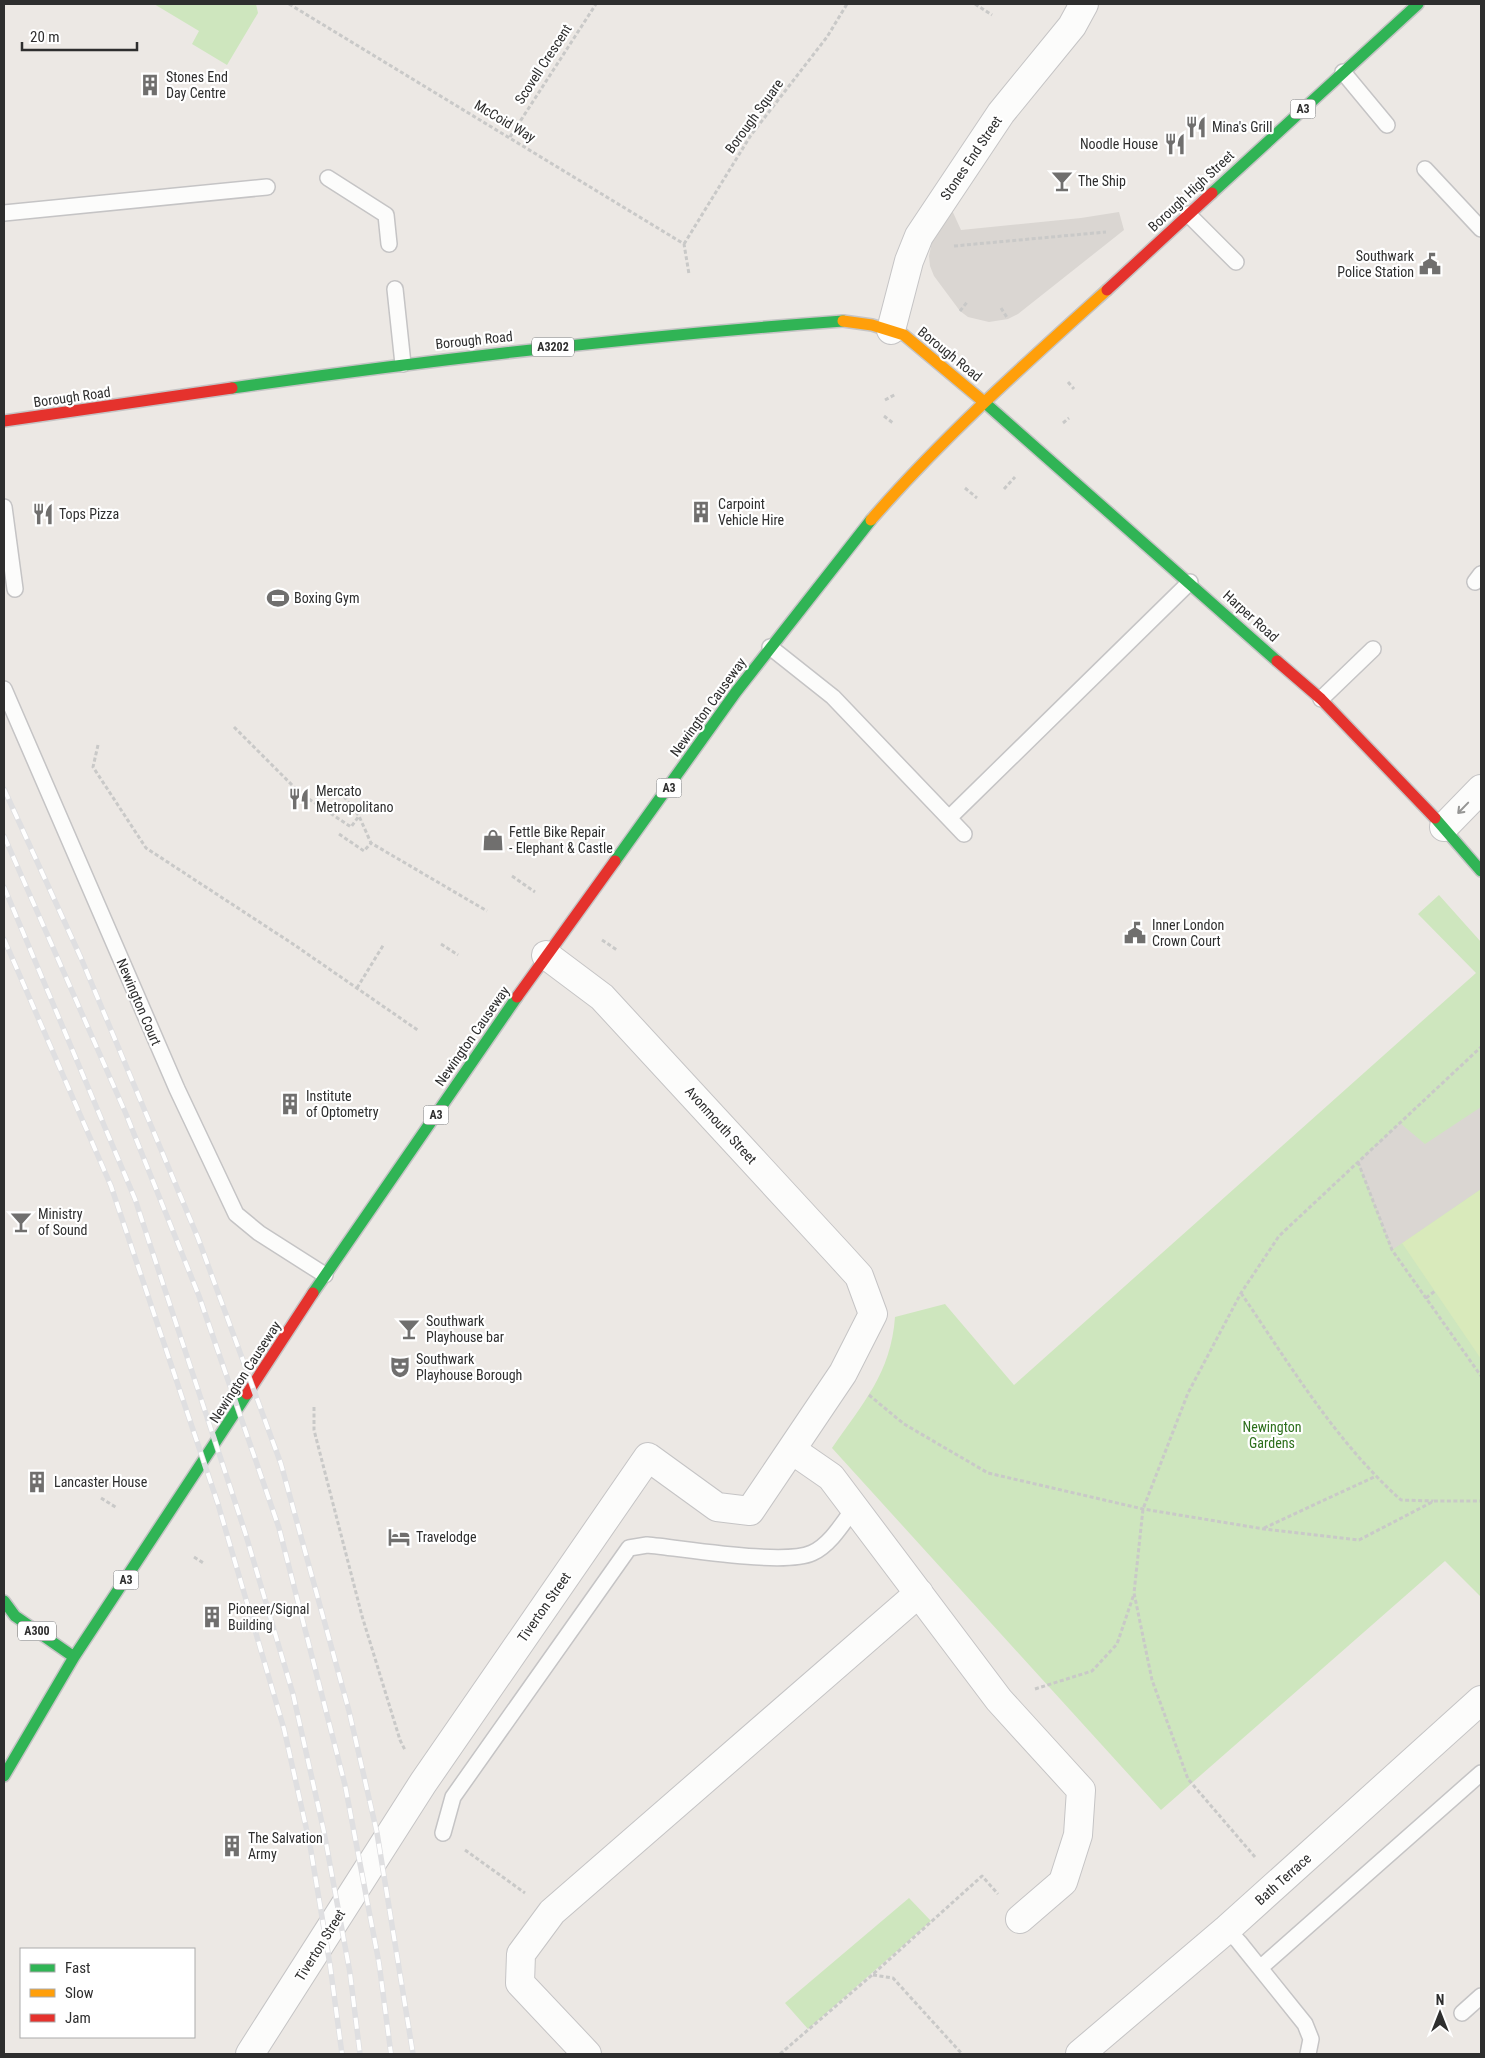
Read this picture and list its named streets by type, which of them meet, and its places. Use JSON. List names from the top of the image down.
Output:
{
  "streets": {
    "main road": [
      "A3",
      "Borough High Street",
      "Borough Road",
      "A3202",
      "Harper Road",
      "Newington Causeway",
      "A300"
    ],
    "street": [
      "Stones End Street",
      "Avonmouth Street",
      "Tiverton Street",
      "Bath Terrace"
    ],
    "lane": ["Newington Court"],
    "path": ["Scovell Crescent", "Borough Square", "McCoid Way"]
  },
  "crossings": [
    ["Scovell Crescent", "McCoid Way"],
    ["Borough Square", "McCoid Way"],
    ["Stones End Street", "Borough Road"],
    ["Borough High Street", "Borough Road"],
    ["Borough High Street", "Harper Road"],
    ["Borough High Street", "Newington Causeway"],
    ["Borough Road", "Harper Road"],
    ["Borough Road", "Newington Causeway"],
    ["Harper Road", "Newington Causeway"],
    ["Newington Causeway", "Newington Court"],
    ["Newington Causeway", "Avonmouth Street"],
    ["Newington Causeway", "A300"],
    ["Avonmouth Street", "Tiverton Street"]
  ],
  "parks": ["Newington Gardens"],
  "places": {
    "building": [
      "Stones End Day Centre",
      "Carpoint Vehicle Hire",
      "Institute of Optometry",
      "Lancaster House",
      "Pioneer/Signal Building",
      "The Salvation Army"
    ],
    "restaurant": [
      "Mina's Grill",
      "Noodle House",
      "Tops Pizza",
      "Mercato Metropolitano"
    ],
    "bar": ["The Ship", "Ministry of Sound", "Southwark Playhouse bar"],
    "public building": ["Southwark Police Station", "Inner London Crown Court"],
    "sports": ["Boxing Gym"],
    "shop": ["Fettle Bike Repair - Elephant & Castle"],
    "theatre": ["Southwark Playhouse Borough"],
    "hotel": ["Travelodge"]
  },
  "legend": ["Fast", "Slow", "Jam"],
  "scale_bar": "20 m",
  "north": "top"
}
